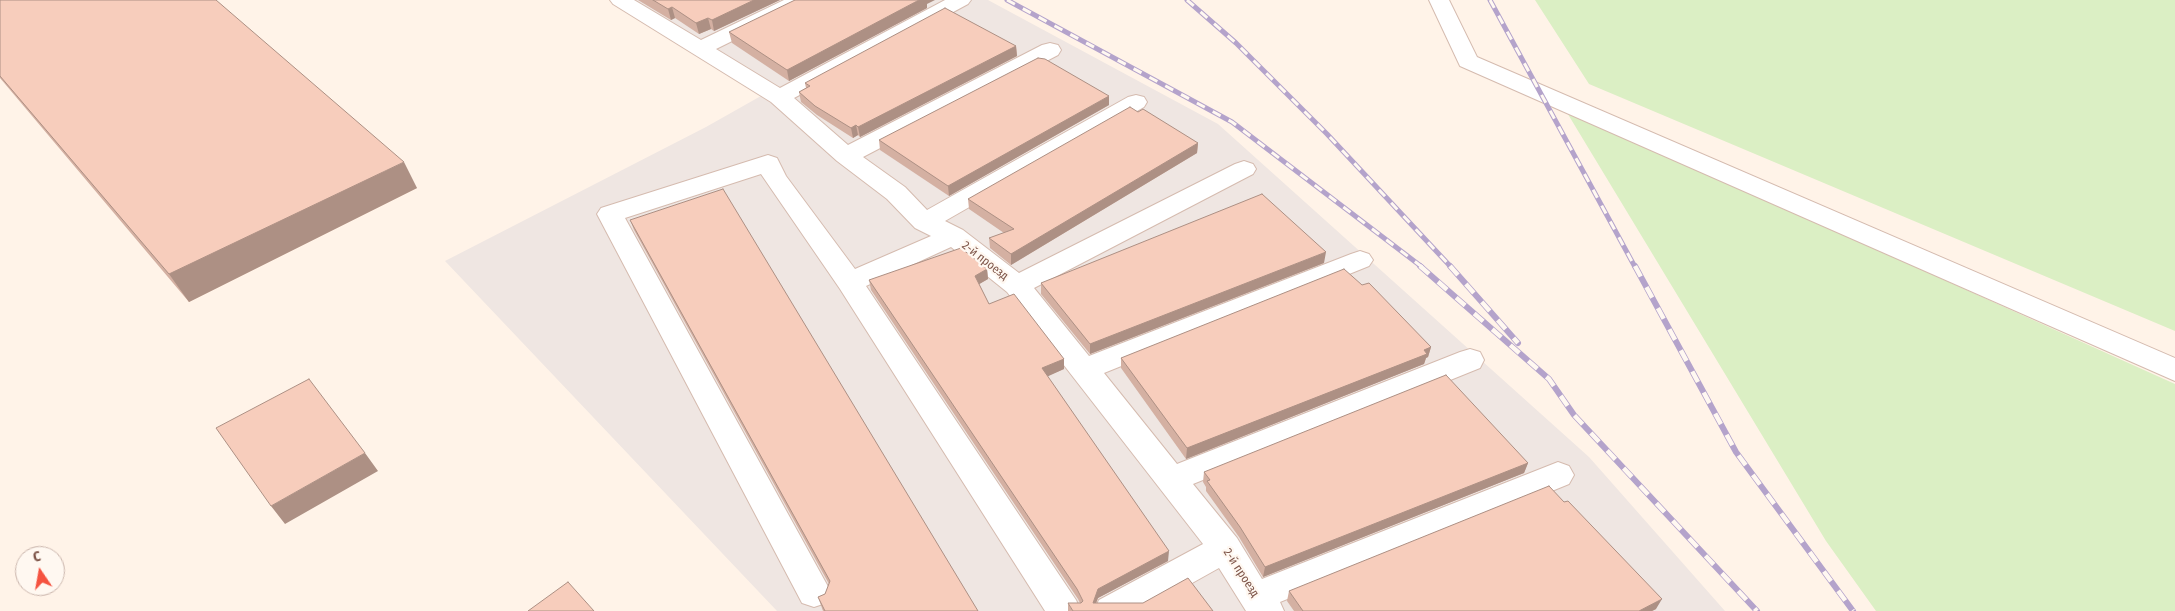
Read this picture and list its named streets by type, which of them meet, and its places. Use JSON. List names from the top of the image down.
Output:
{
  "streets": {
    "street": ["2-й проезд"]
  },
  "north": "top"
}
